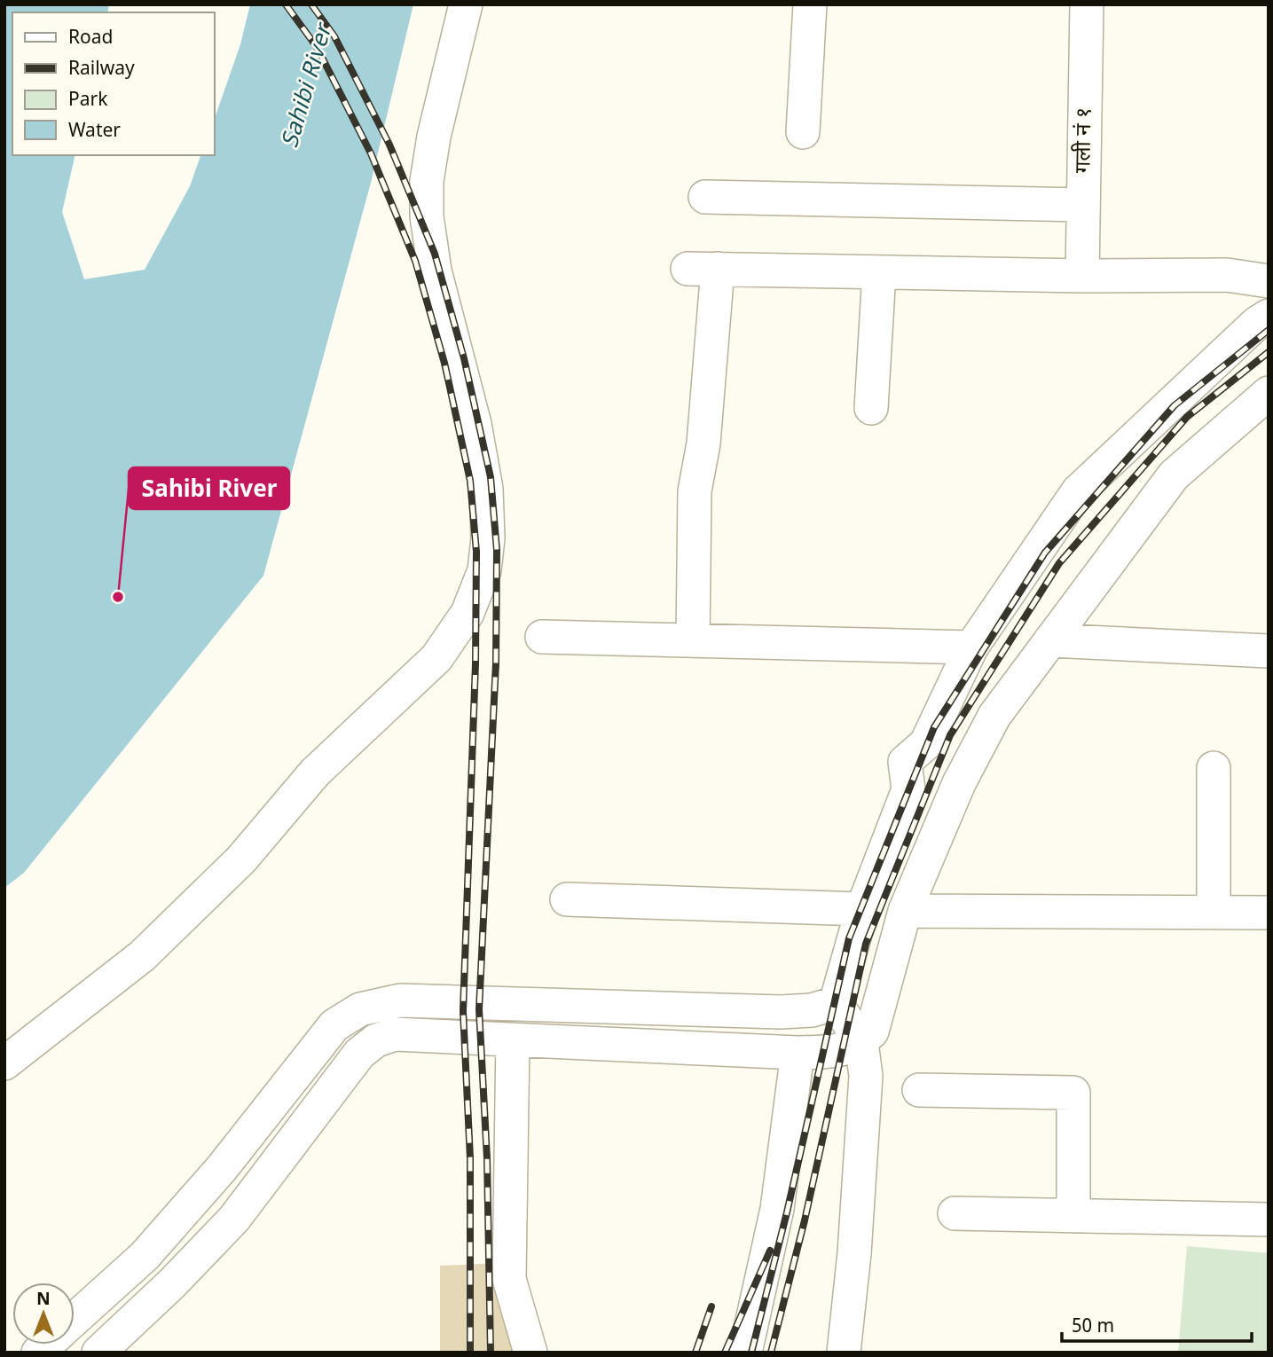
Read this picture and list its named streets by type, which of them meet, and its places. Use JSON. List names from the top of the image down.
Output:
{
  "streets": {
    "street": ["गली नं १"]
  },
  "water": ["Sahibi River"],
  "places": ["Sahibi River"],
  "legend": [
    "Road",
    "Railway",
    "Park",
    "Water"
  ],
  "scale_bar": "50 m",
  "north": "top"
}
